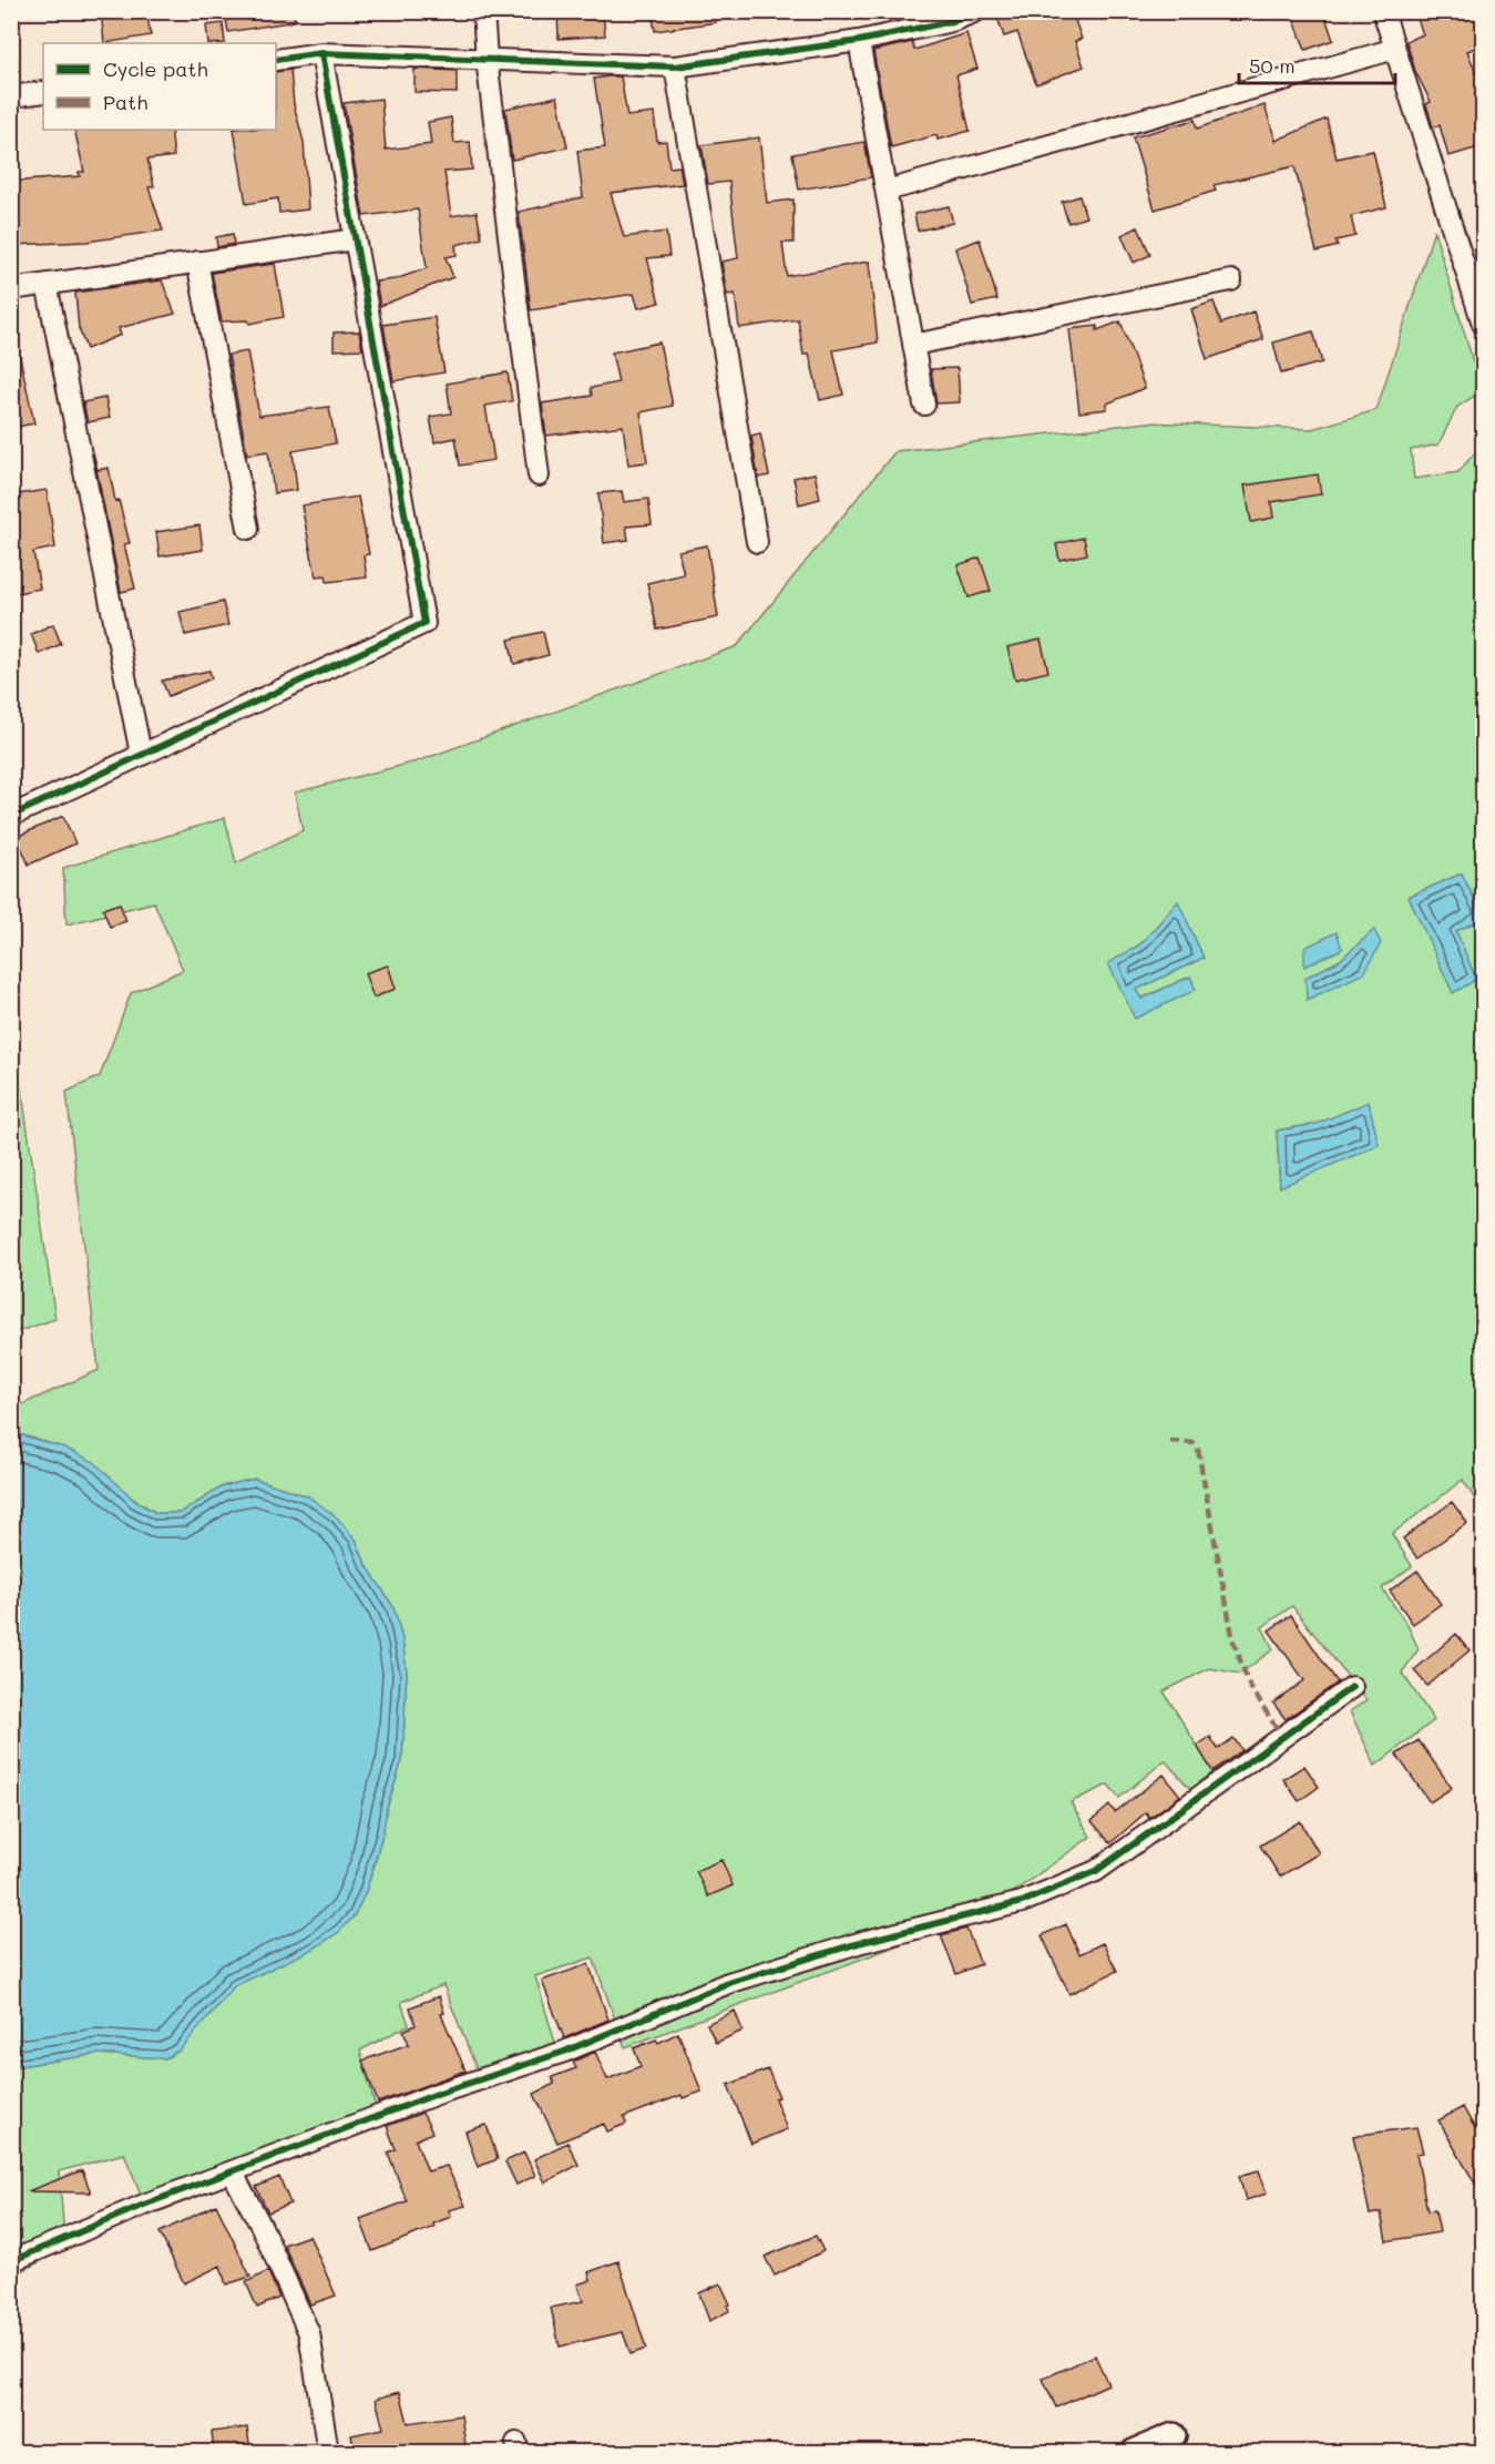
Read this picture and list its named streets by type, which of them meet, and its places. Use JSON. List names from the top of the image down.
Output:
{
  "legend": ["Cycle path", "Path"],
  "scale_bar": "50 m"
}
